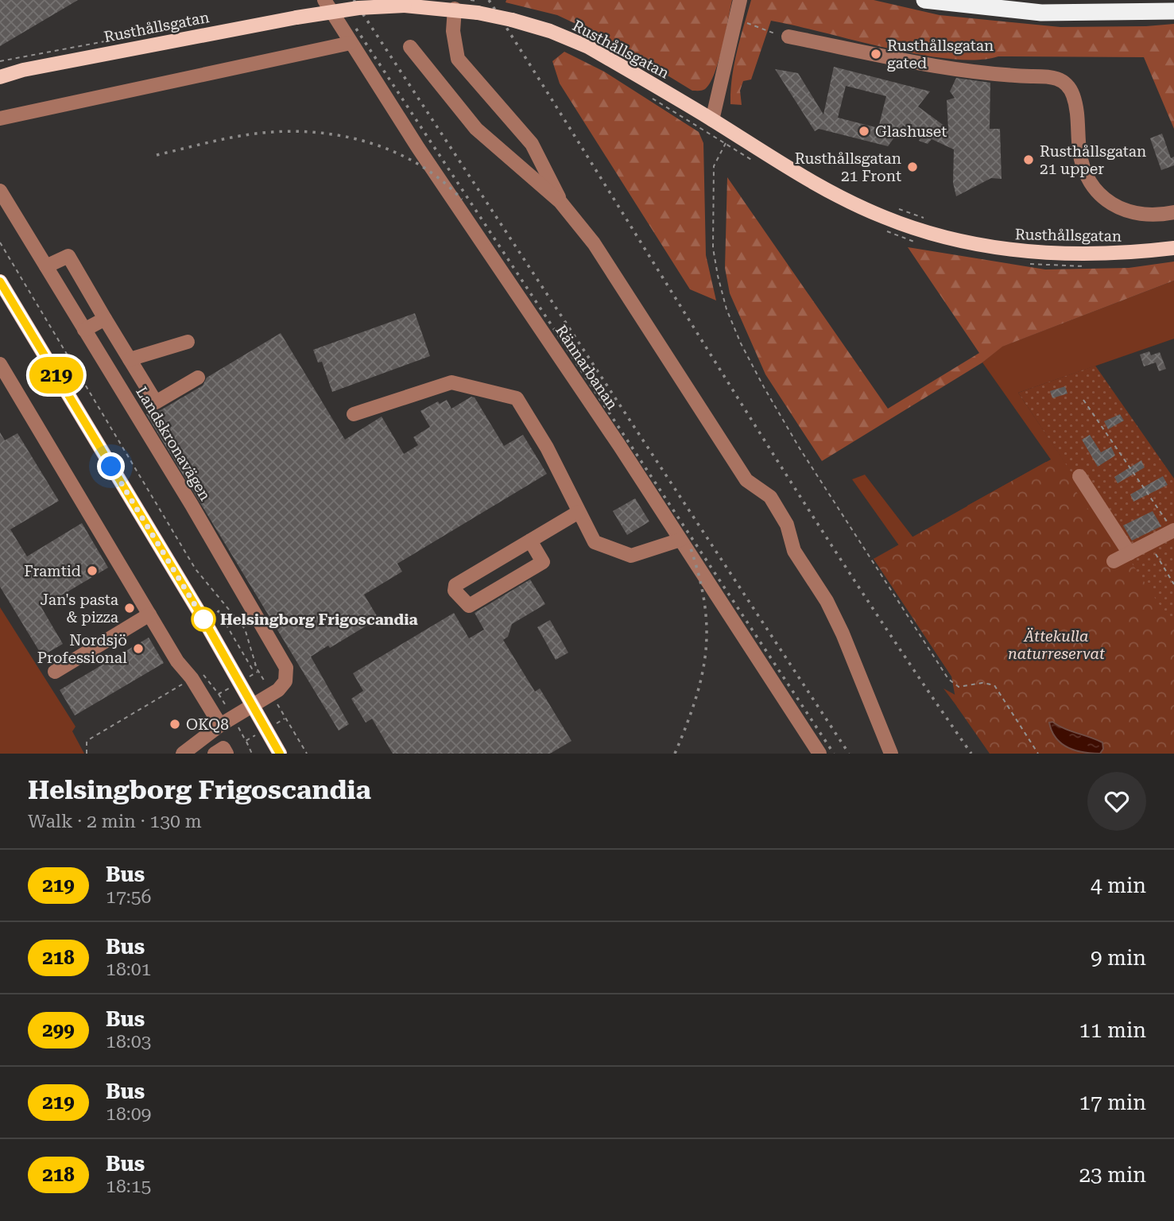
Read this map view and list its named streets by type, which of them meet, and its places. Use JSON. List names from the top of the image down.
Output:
{
  "streets": {
    "main road": ["Rusthållsgatan"],
    "street": ["Rännarbanan", "Landskronavägen"]
  },
  "parks": ["Ättekulla naturreservat"],
  "places": [
    "Rusthållsgatan gated",
    "Glashuset",
    "Rusthållsgatan 21 upper",
    "Rusthållsgatan 21 Front",
    "Framtid",
    "Jan's pasta & pizza",
    "Helsingborg Frigoscandia",
    "Nordsjö Professional",
    "OKQ8"
  ],
  "lines": ["bus line 219"],
  "page": {
    "on_map": "219",
    "heading": ["Helsingborg Frigoscandia", "Walk · 2 min · 130 m"],
    "list": [
      {
        "mark": "219",
        "name": "Bus",
        "note": "17:56",
        "value": "4 min"
      },
      {
        "mark": "218",
        "name": "Bus",
        "note": "18:01",
        "value": "9 min"
      },
      {
        "mark": "299",
        "name": "Bus",
        "note": "18:03",
        "value": "11 min"
      },
      {
        "mark": "219",
        "name": "Bus",
        "note": "18:09",
        "value": "17 min"
      },
      {
        "mark": "218",
        "name": "Bus",
        "note": "18:15",
        "value": "23 min"
      }
    ]
  }
}
